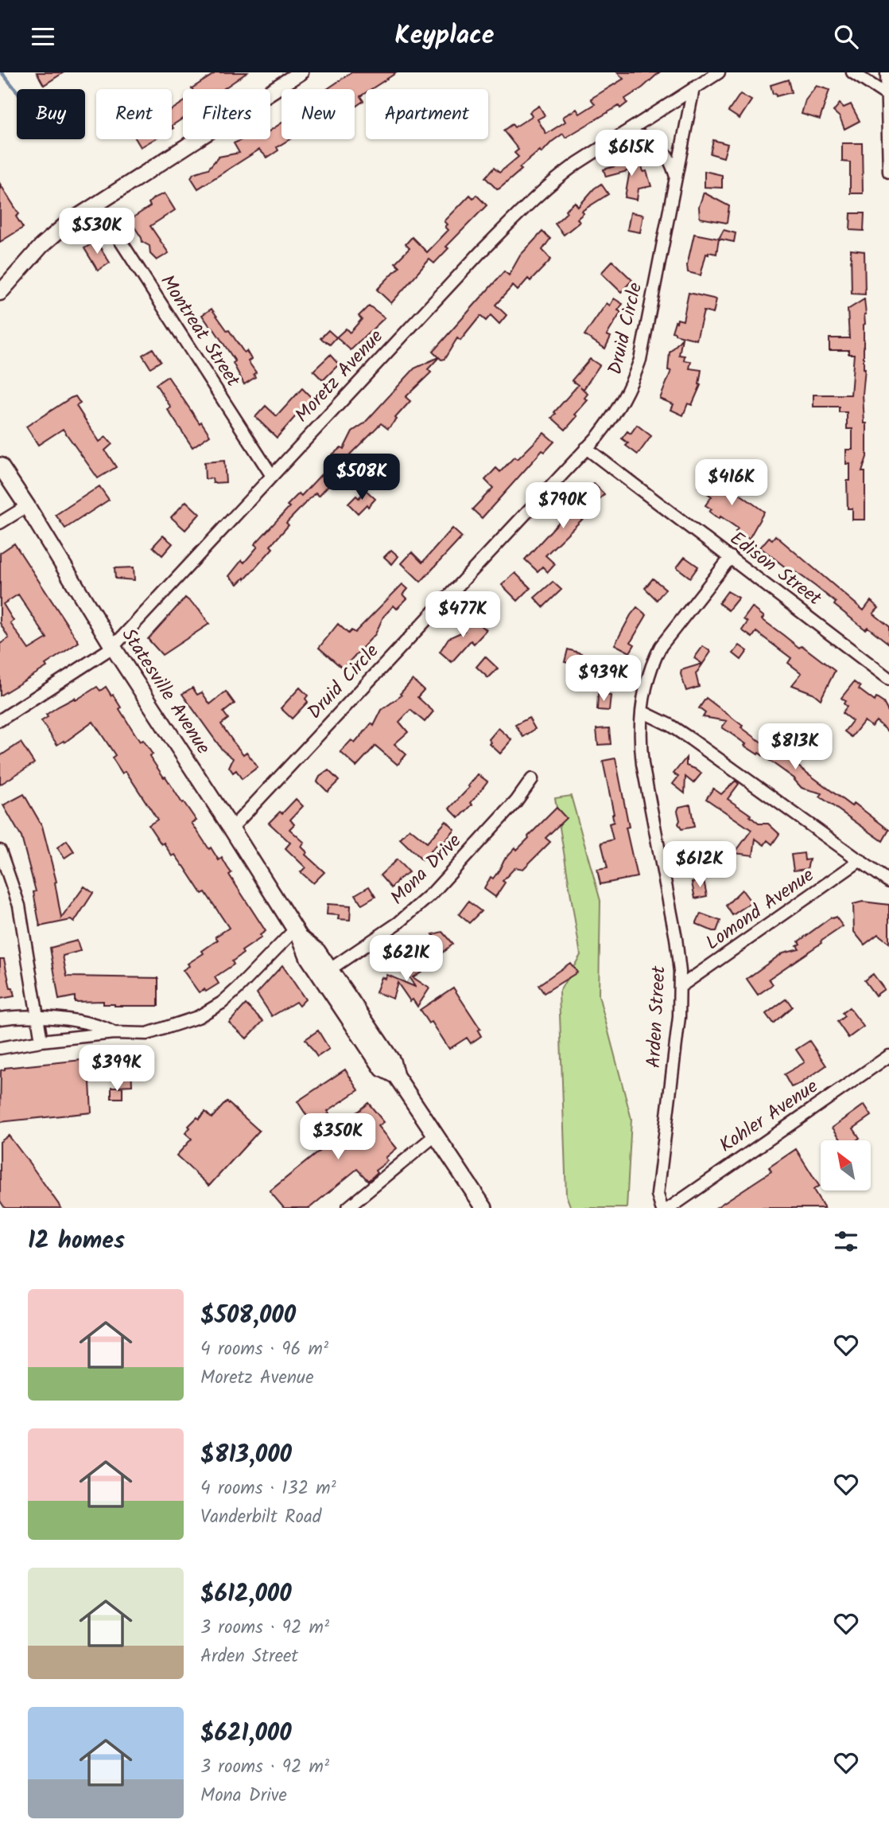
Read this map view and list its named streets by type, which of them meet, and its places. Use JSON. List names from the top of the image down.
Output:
{
  "streets": {
    "main road": ["Statesville Avenue"],
    "street": [
      "Druid Circle",
      "Montreat Street",
      "Moretz Avenue",
      "Edison Street",
      "Mona Drive",
      "Lomond Avenue",
      "Arden Street",
      "Kohler Avenue"
    ]
  },
  "crossings": [
    ["Druid Circle", "Moretz Avenue"],
    ["Druid Circle", "Edison Street"],
    ["Druid Circle", "Statesville Avenue"],
    ["Montreat Street", "Moretz Avenue"],
    ["Moretz Avenue", "Statesville Avenue"],
    ["Edison Street", "Arden Street"],
    ["Statesville Avenue", "Mona Drive"],
    ["Lomond Avenue", "Arden Street"]
  ],
  "north": "top left",
  "page": {
    "header": "Keyplace",
    "chip": [
      "Buy",
      "Rent",
      "Filters",
      "New",
      "Apartment"
    ],
    "price": [
      "$615K",
      "$530K",
      "$508K",
      "$416K",
      "$790K",
      "$477K",
      "$939K",
      "$813K",
      "$612K",
      "$621K",
      "$399K",
      "$350K"
    ],
    "heading": "12 homes",
    "list": [
      {
        "name": "$508,000",
        "note": "4 rooms · 96 m² · Moretz Avenue"
      },
      {
        "name": "$813,000",
        "note": "4 rooms · 132 m² · Vanderbilt Road"
      },
      {
        "name": "$612,000",
        "note": "3 rooms · 92 m² · Arden Street"
      },
      {
        "name": "$621,000",
        "note": "3 rooms · 92 m² · Mona Drive"
      }
    ]
  }
}
